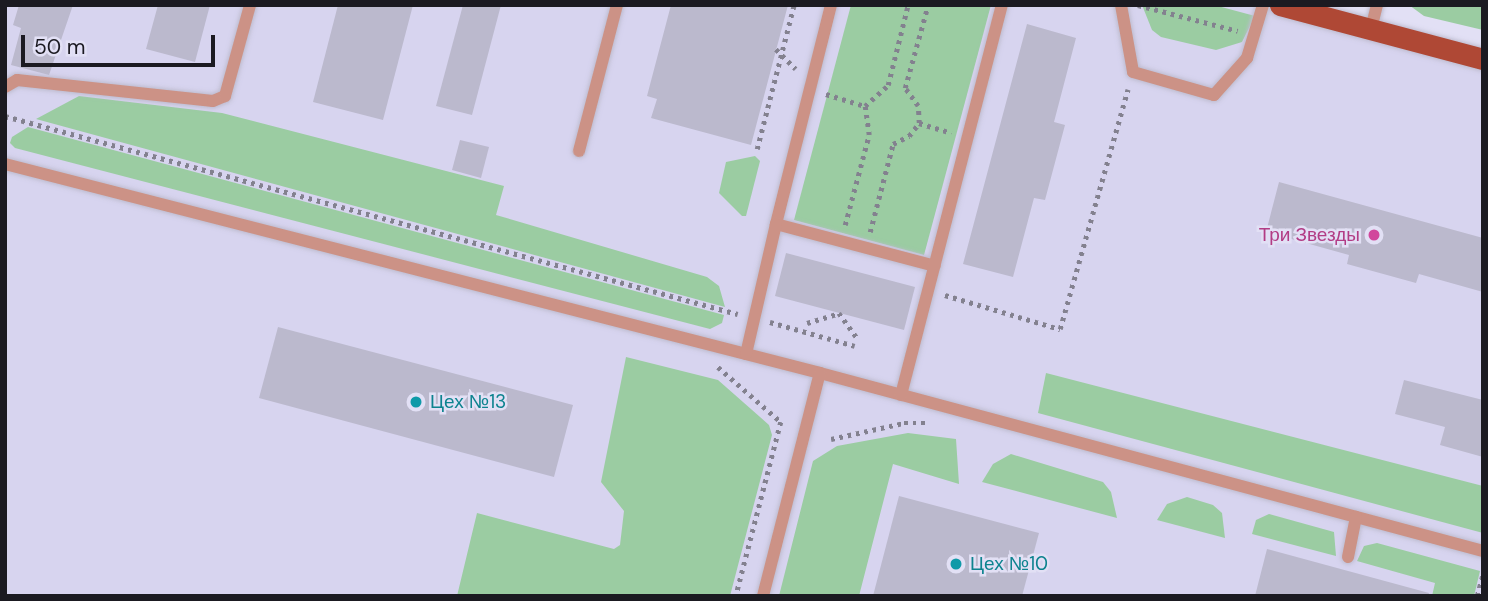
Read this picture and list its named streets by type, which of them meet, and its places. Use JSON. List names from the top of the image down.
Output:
{
  "places": ["Три Звезды", "Цех №13", "Цех №10"],
  "scale_bar": "50 m"
}
